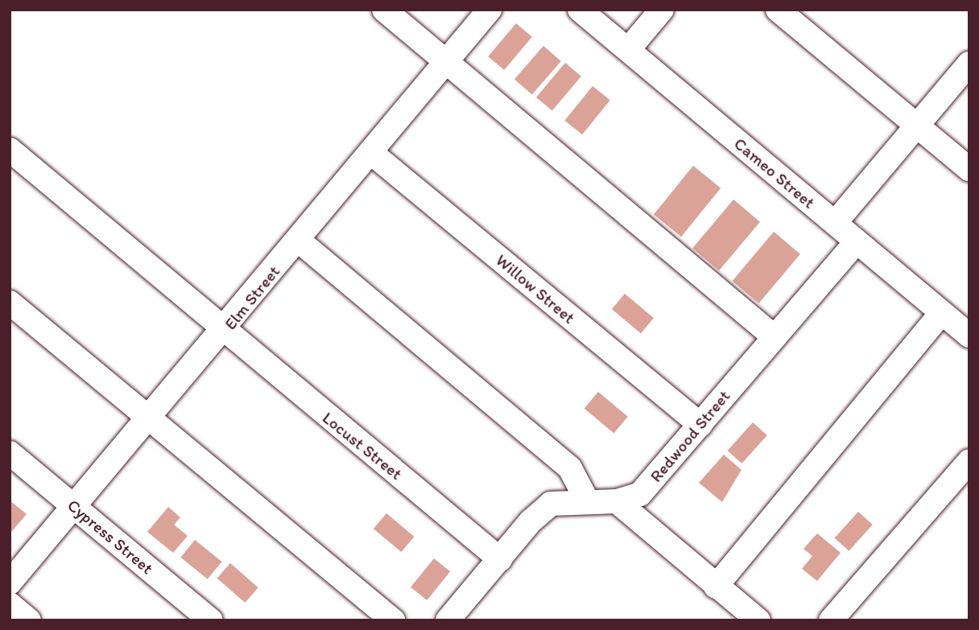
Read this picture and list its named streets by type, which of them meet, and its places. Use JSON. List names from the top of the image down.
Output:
{
  "streets": {
    "street": [
      "Cameo Street",
      "Willow Street",
      "Elm Street",
      "Redwood Street",
      "Locust Street",
      "Cypress Street"
    ]
  },
  "crossings": [
    ["Cameo Street", "Redwood Street"],
    ["Willow Street", "Elm Street"],
    ["Willow Street", "Redwood Street"],
    ["Elm Street", "Locust Street"],
    ["Elm Street", "Cypress Street"],
    ["Redwood Street", "Locust Street"]
  ]
}
